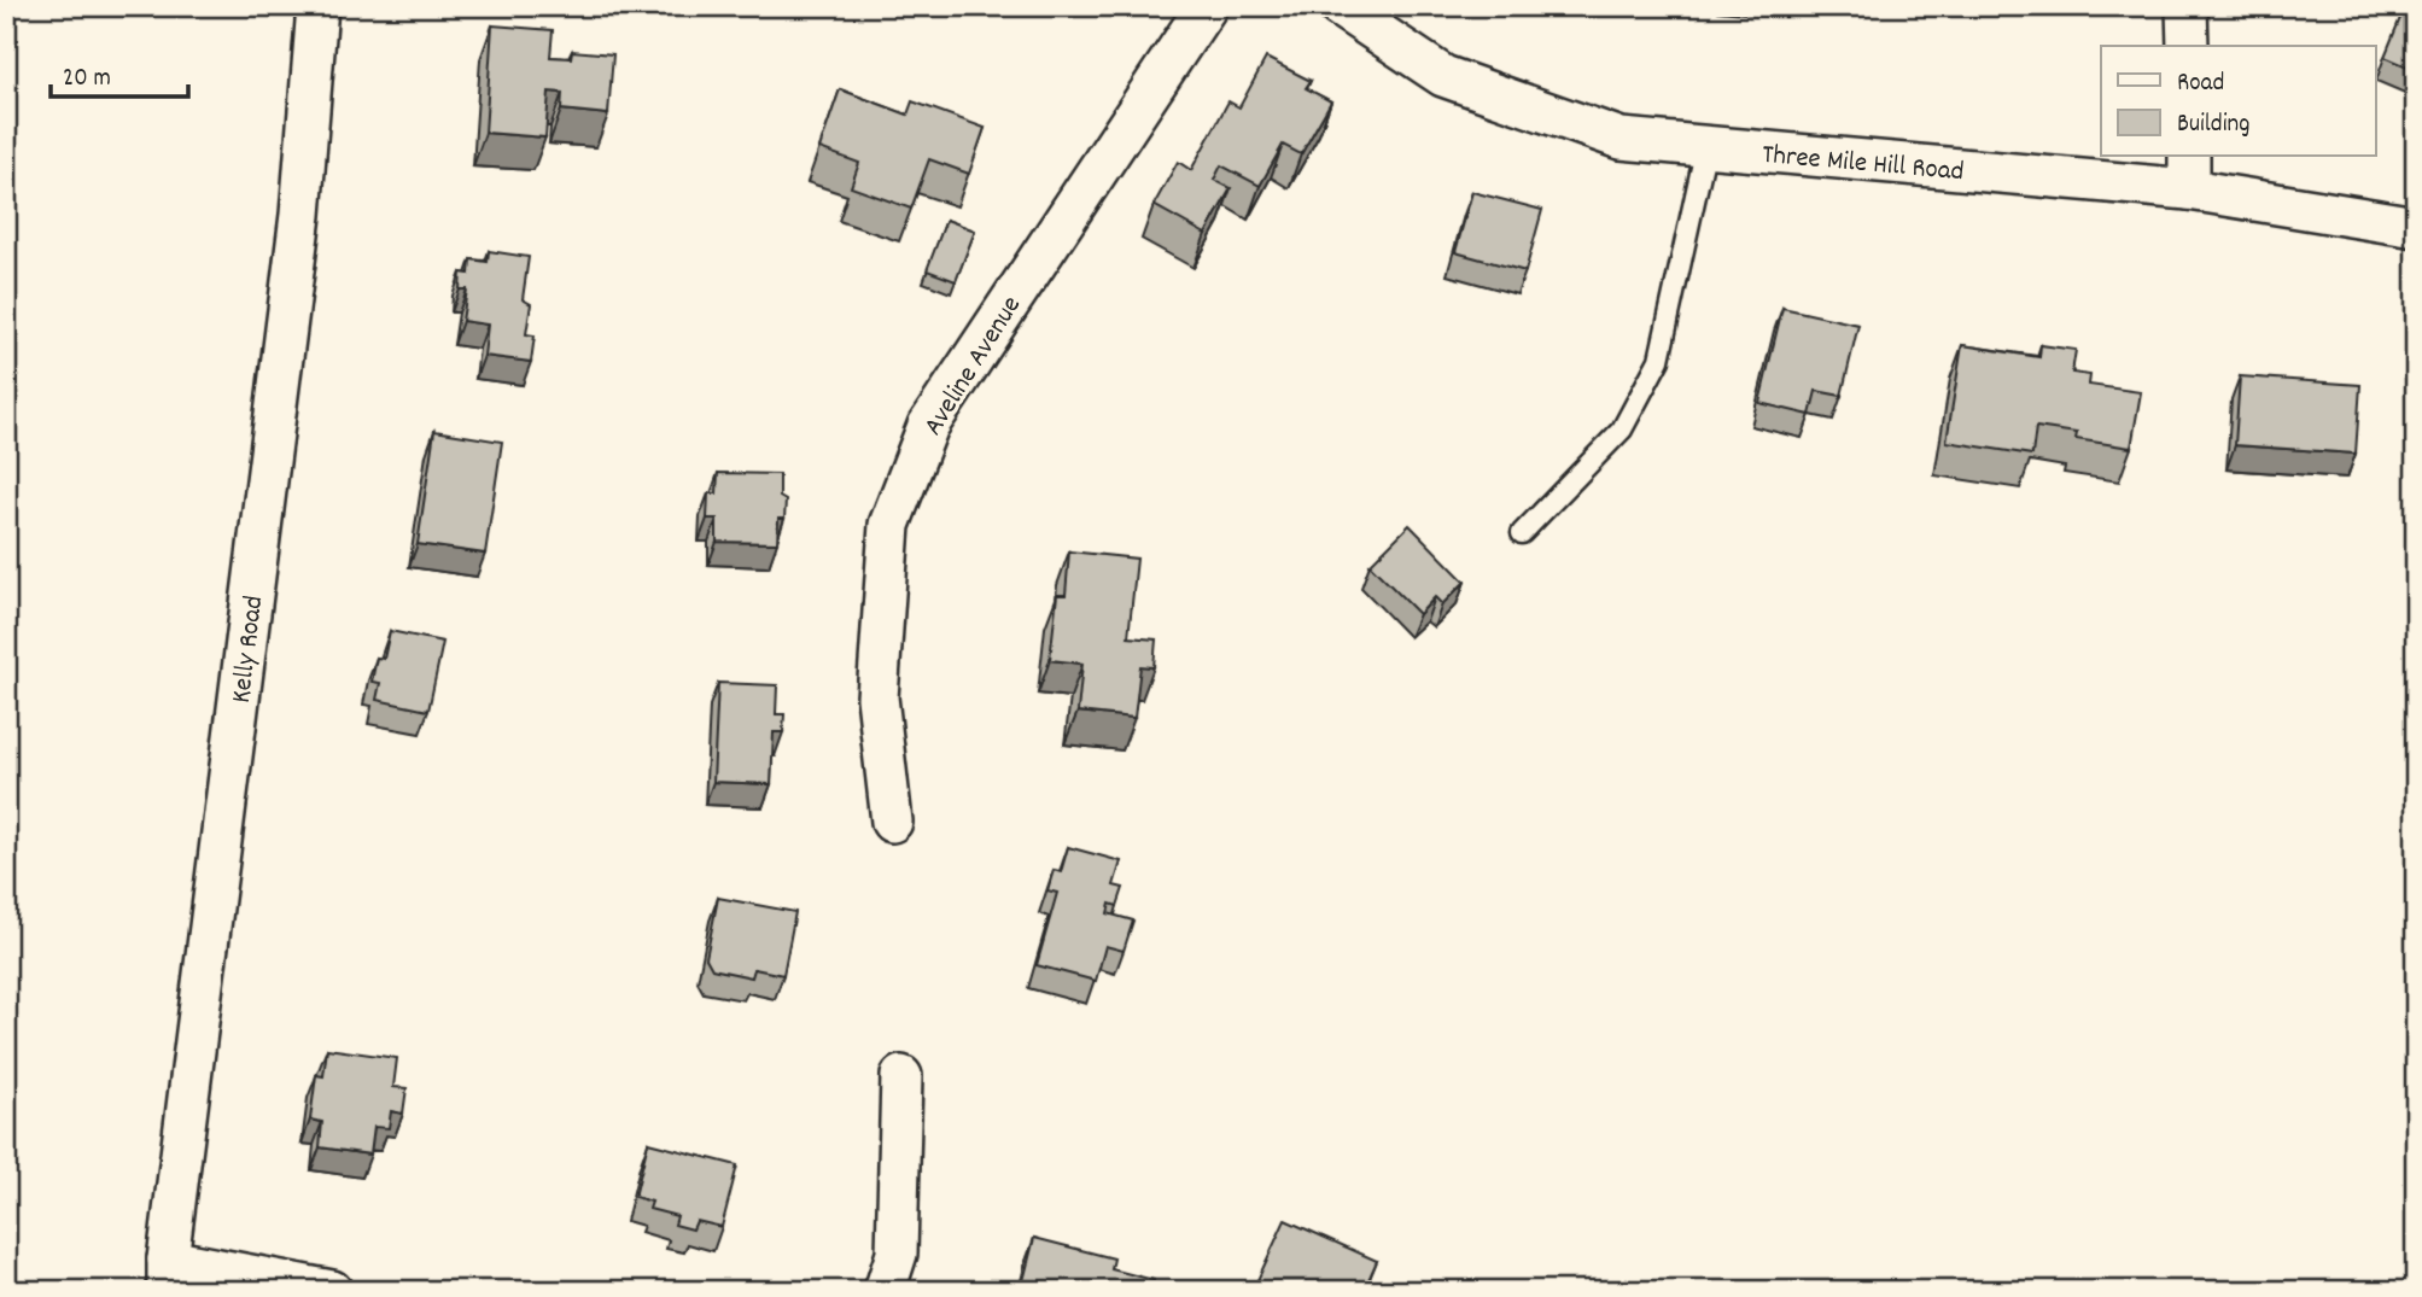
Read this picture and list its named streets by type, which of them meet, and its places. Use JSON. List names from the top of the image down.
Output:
{
  "streets": {
    "street": ["Three Mile Hill Road", "Aveline Avenue", "Kelly Road"]
  },
  "legend": ["Road", "Building"],
  "scale_bar": "20 m"
}
